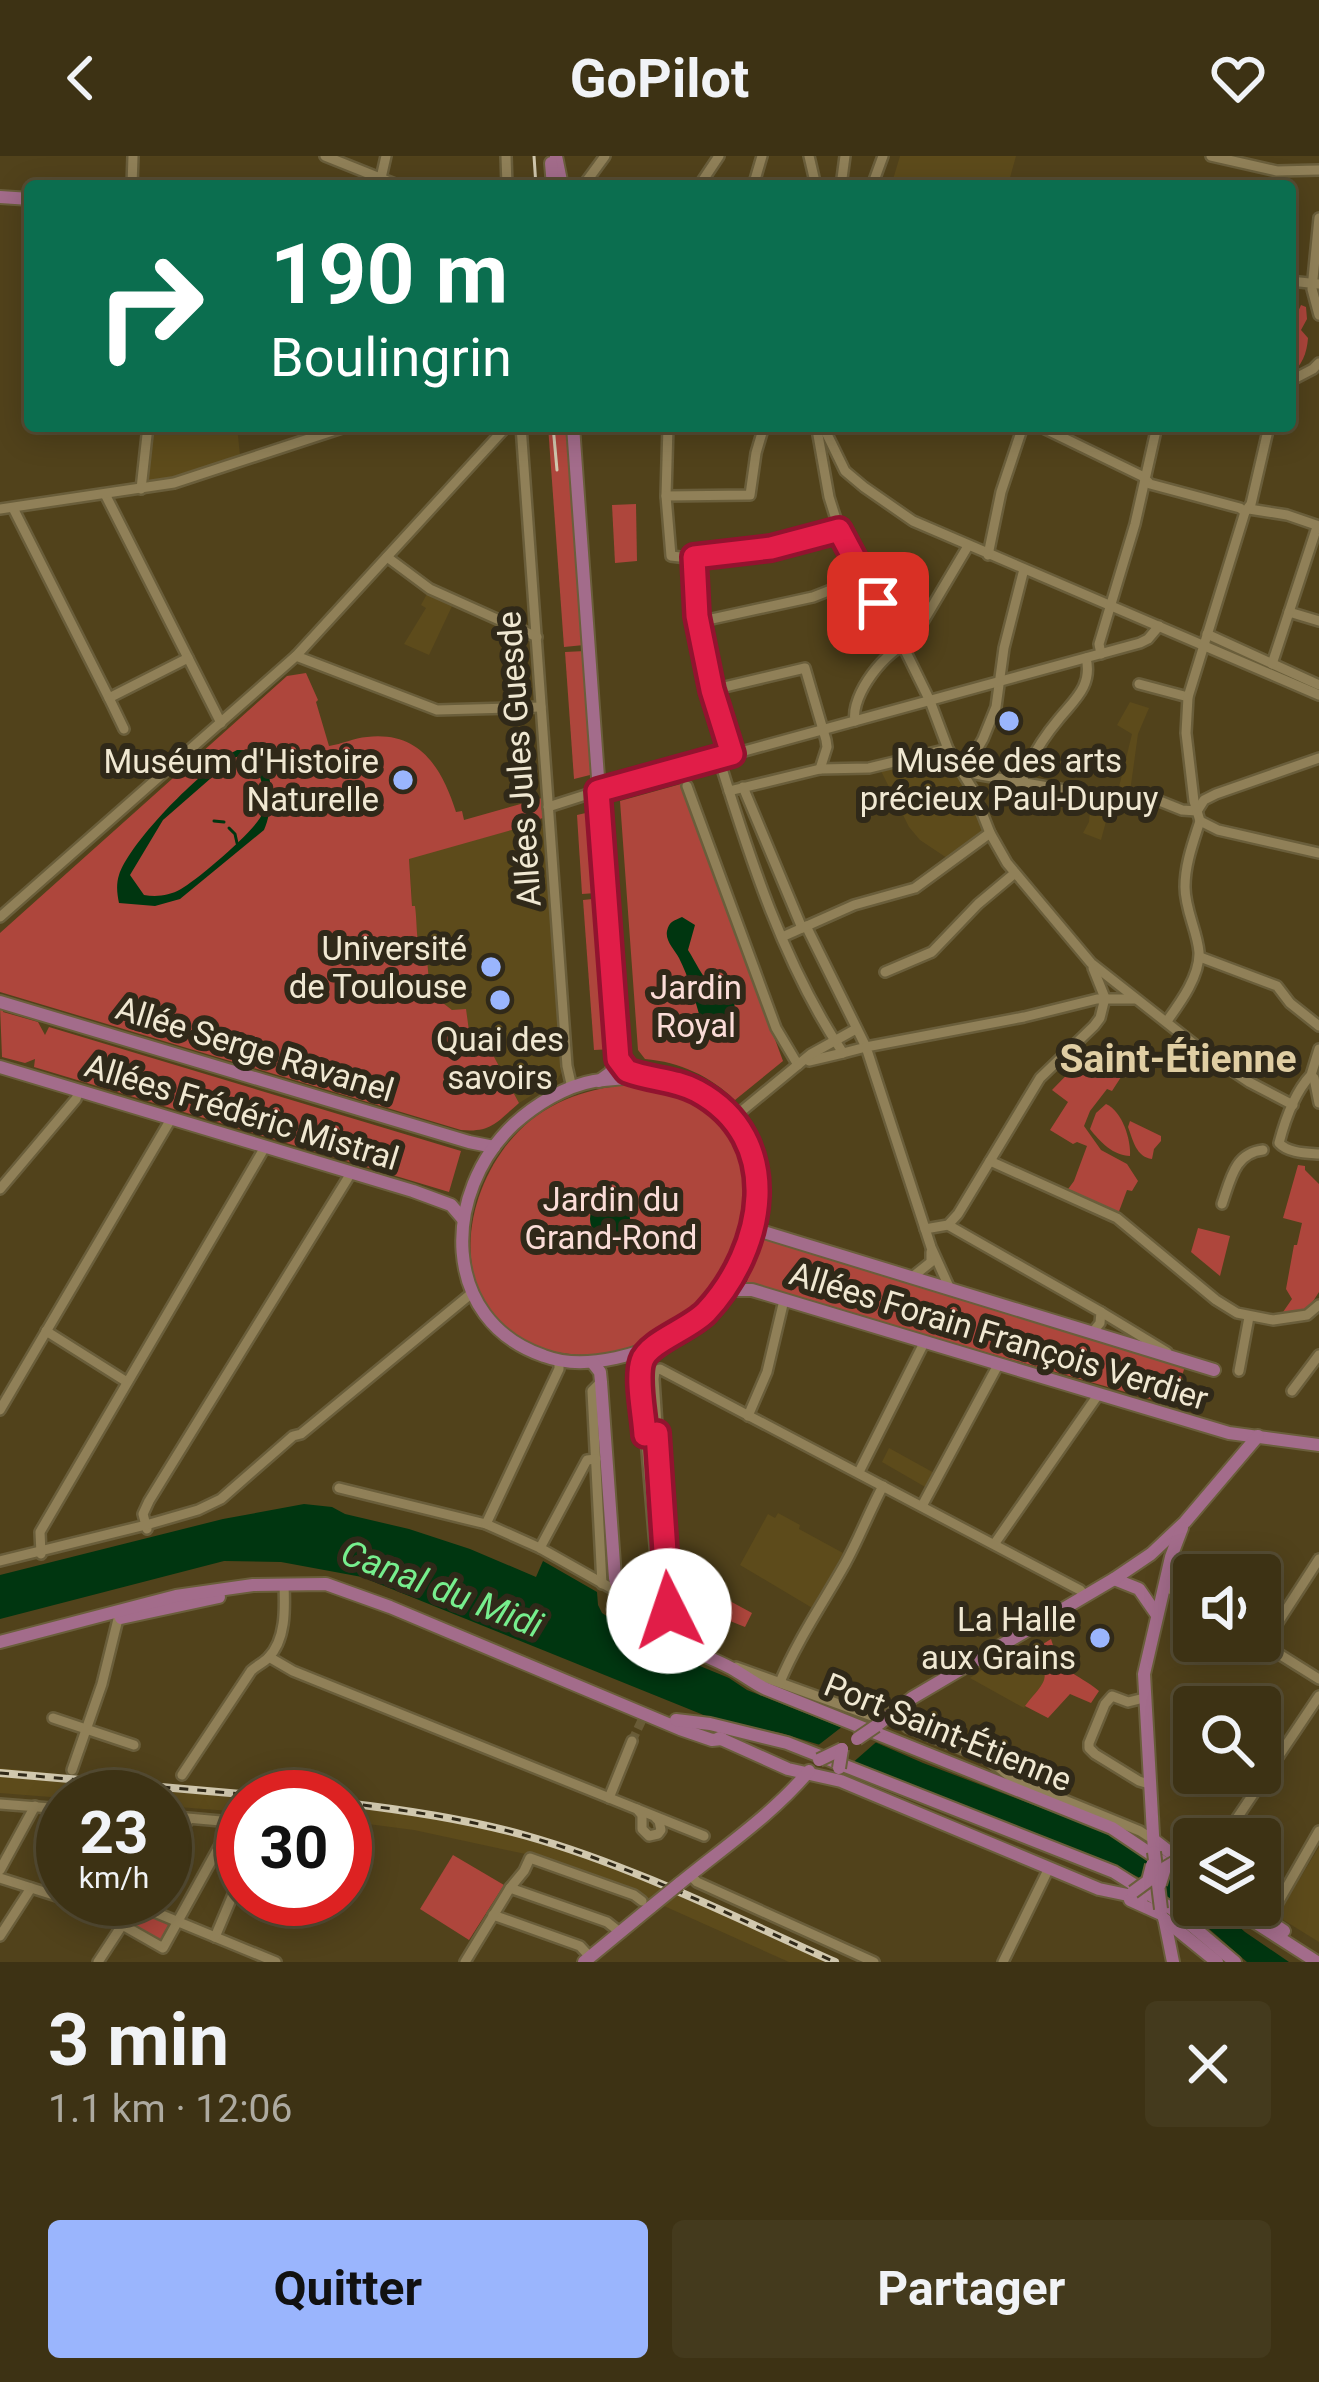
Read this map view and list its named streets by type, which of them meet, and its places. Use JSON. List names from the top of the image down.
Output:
{
  "streets": {
    "main road": [
      "Allée Serge Ravanel",
      "Allées Frédéric Mistral",
      "Allées Forain François Verdier",
      "Port Saint-Étienne"
    ],
    "street": ["Allées Jules Guesde"]
  },
  "crossings": [
    ["Allées Jules Guesde", "Allée Serge Ravanel"],
    ["Allées Jules Guesde", "Allées Frédéric Mistral"],
    ["Allées Jules Guesde", "Allées Forain François Verdier"],
    ["Allée Serge Ravanel", "Allées Frédéric Mistral"],
    ["Allée Serge Ravanel", "Allées Forain François Verdier"],
    ["Allées Frédéric Mistral", "Allées Forain François Verdier"]
  ],
  "districts": ["Saint-Étienne"],
  "water": ["Canal du Midi"],
  "parks": ["Jardin Royal", "Jardin du Grand-Rond"],
  "places": [
    "Musée des arts précieux Paul-Dupuy",
    "Muséum d'Histoire Naturelle",
    "Université de Toulouse",
    "Quai des savoirs",
    "La Halle aux Grains"
  ],
  "page": {
    "header": "GoPilot",
    "turn": ["190 m", "Boulingrin"],
    "speed": "23 km/h",
    "limit": "30",
    "heading": ["3 min", "1.1 km · 12:06"],
    "buttons": ["Quitter", "Partager"]
  }
}
